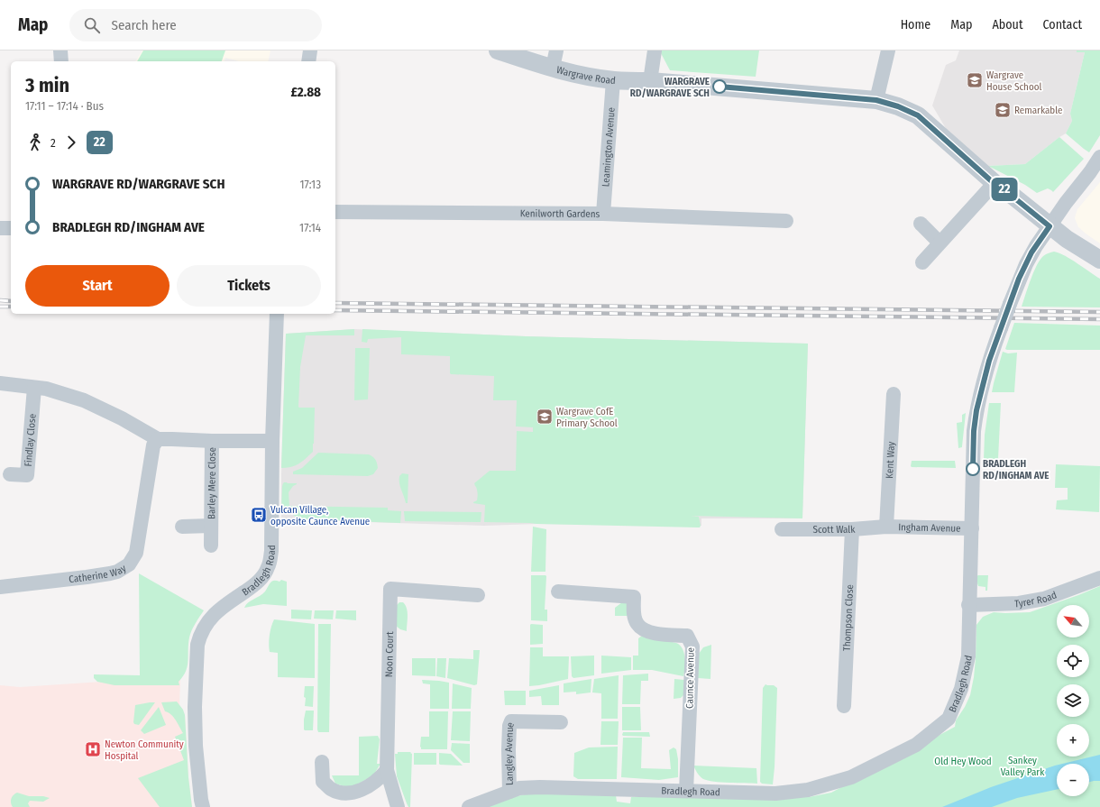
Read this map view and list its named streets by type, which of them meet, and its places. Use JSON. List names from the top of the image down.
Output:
{
  "streets": {
    "street": [
      "Wargrave Road",
      "Leamington Avenue",
      "Kenilworth Gardens",
      "Findlay Close",
      "Kent Way",
      "Barley Mere Close",
      "Ingham Avenue",
      "Scott Walk",
      "Bradlegh Road",
      "Catherine Way",
      "Tyrer Road",
      "Thompson Close",
      "Noon Court",
      "Caunce Avenue",
      "Langley Avenue"
    ]
  },
  "crossings": [
    ["Wargrave Road", "Leamington Avenue"],
    ["Wargrave Road", "Bradlegh Road"],
    ["Leamington Avenue", "Kenilworth Gardens"],
    ["Kent Way", "Ingham Avenue"],
    ["Kent Way", "Scott Walk"],
    ["Ingham Avenue", "Scott Walk"],
    ["Ingham Avenue", "Bradlegh Road"],
    ["Scott Walk", "Thompson Close"],
    ["Bradlegh Road", "Tyrer Road"],
    ["Bradlegh Road", "Caunce Avenue"],
    ["Bradlegh Road", "Langley Avenue"]
  ],
  "parks": ["Sankey Valley Park", "Old Hey Wood"],
  "places": {
    "school or university": ["Wargrave House School", "Remarkable", "Wargrave CofE Primary School"],
    "other": ["WARGRAVE RD/WARGRAVE SCH", "BRADLEGH RD/INGHAM AVE"],
    "bus stop": ["Vulcan Village, opposite Caunce Avenue"],
    "hospital": ["Newton Community Hospital"]
  },
  "lines": ["bus line 22"],
  "north": "top left",
  "page": {
    "header": "Map",
    "search": "Search here",
    "nav": [
      "Home",
      "Map",
      "About",
      "Contact"
    ],
    "on_map": "22",
    "heading": ["3 min", "17:11 – 17:14 · Bus", "£2.88"],
    "legs": ["2", "22"],
    "list": [
      {
        "name": "WARGRAVE RD/WARGRAVE SCH",
        "value": "17:13"
      },
      {
        "name": "BRADLEGH RD/INGHAM AVE",
        "value": "17:14"
      }
    ],
    "buttons": ["Start", "Tickets"],
    "map_buttons": ["+", "−"]
  }
}
